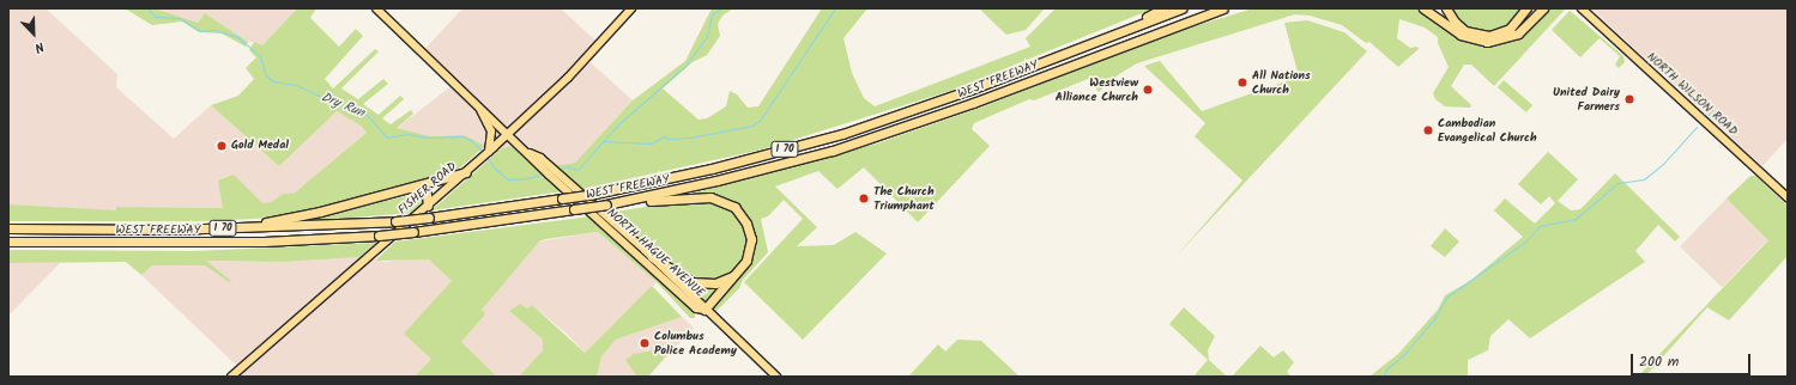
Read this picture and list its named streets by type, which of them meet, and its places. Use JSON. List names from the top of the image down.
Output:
{
  "streets": {
    "highway": ["WEST FREEWAY", "I 70"],
    "main road": ["NORTH WILSON ROAD", "FISHER ROAD", "NORTH HAGUE AVENUE"]
  },
  "crossings": [
    ["FISHER ROAD", "NORTH HAGUE AVENUE"]
  ],
  "water": ["Dry Run"],
  "places": [
    "All Nations Church",
    "Westview Alliance Church",
    "United Dairy Farmers",
    "Cambodian Evangelical Church",
    "Gold Medal",
    "The Church Triumphant",
    "Columbus Police Academy"
  ],
  "scale_bar": "200 m",
  "north": "bottom right"
}
